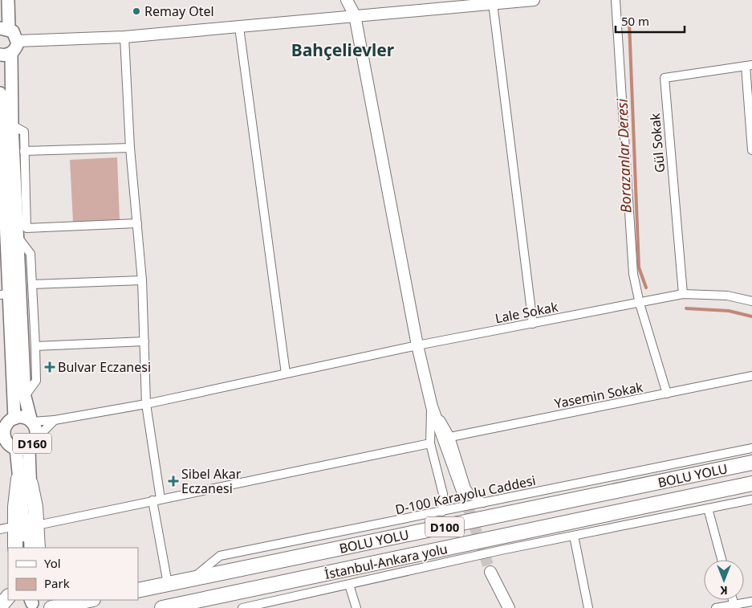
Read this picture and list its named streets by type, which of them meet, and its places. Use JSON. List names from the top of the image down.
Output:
{
  "streets": {
    "highway": ["BOLU YOLU", "D100", "İstanbul-Ankara yolu"],
    "main road": ["D160"],
    "street": [
      "Gül Sokak",
      "Lale Sokak",
      "Yasemin Sokak",
      "D-100 Karayolu Caddesi"
    ]
  },
  "crossings": [
    ["Gül Sokak", "Lale Sokak"],
    ["Lale Sokak", "D160"],
    ["BOLU YOLU", "D-100 Karayolu Caddesi"]
  ],
  "districts": ["Bahçelievler"],
  "water": ["Borazanlar Deresi"],
  "places": {
    "other": ["Remay Otel"],
    "health": ["Bulvar Eczanesi", "Sibel Akar Eczanesi"]
  },
  "legend": ["Yol", "Park"],
  "scale_bar": "50 m",
  "north": "bottom"
}
